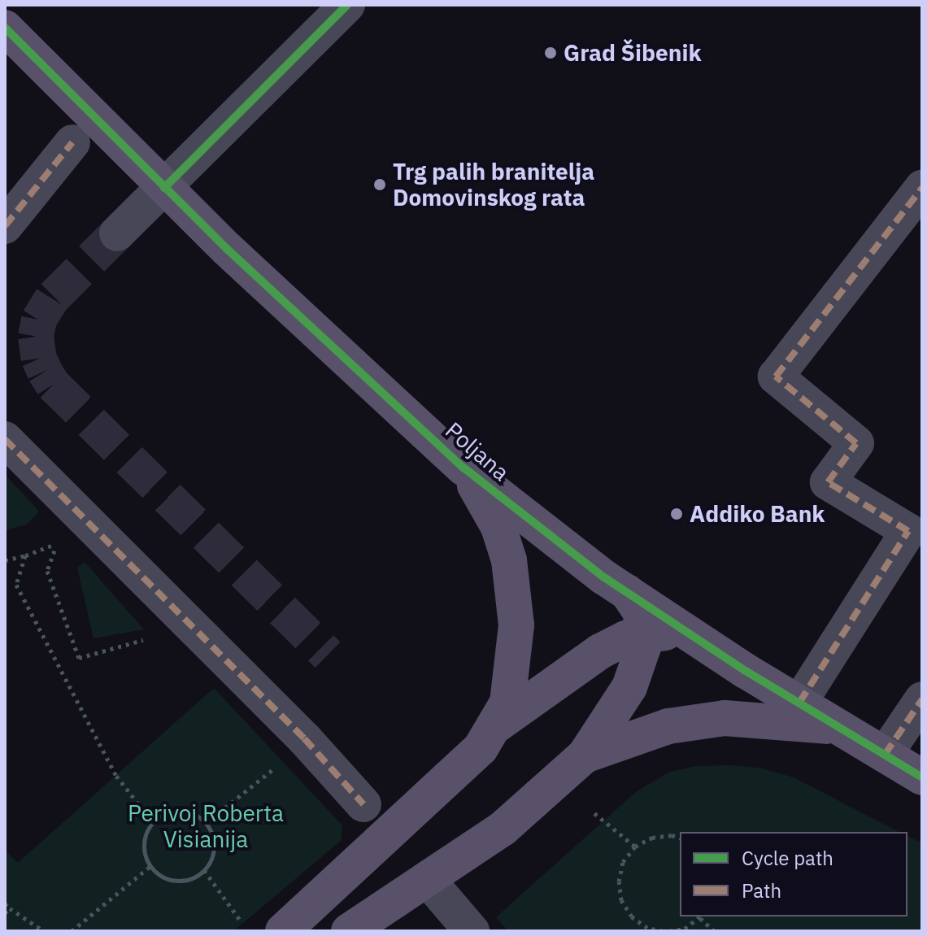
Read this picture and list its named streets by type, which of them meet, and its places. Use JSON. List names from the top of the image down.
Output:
{
  "streets": {
    "main road": ["Poljana"]
  },
  "parks": ["Perivoj Roberta Visianija"],
  "places": ["Grad Šibenik", "Trg palih branitelja Domovinskog rata", "Addiko Bank"],
  "legend": ["Cycle path", "Path"]
}
